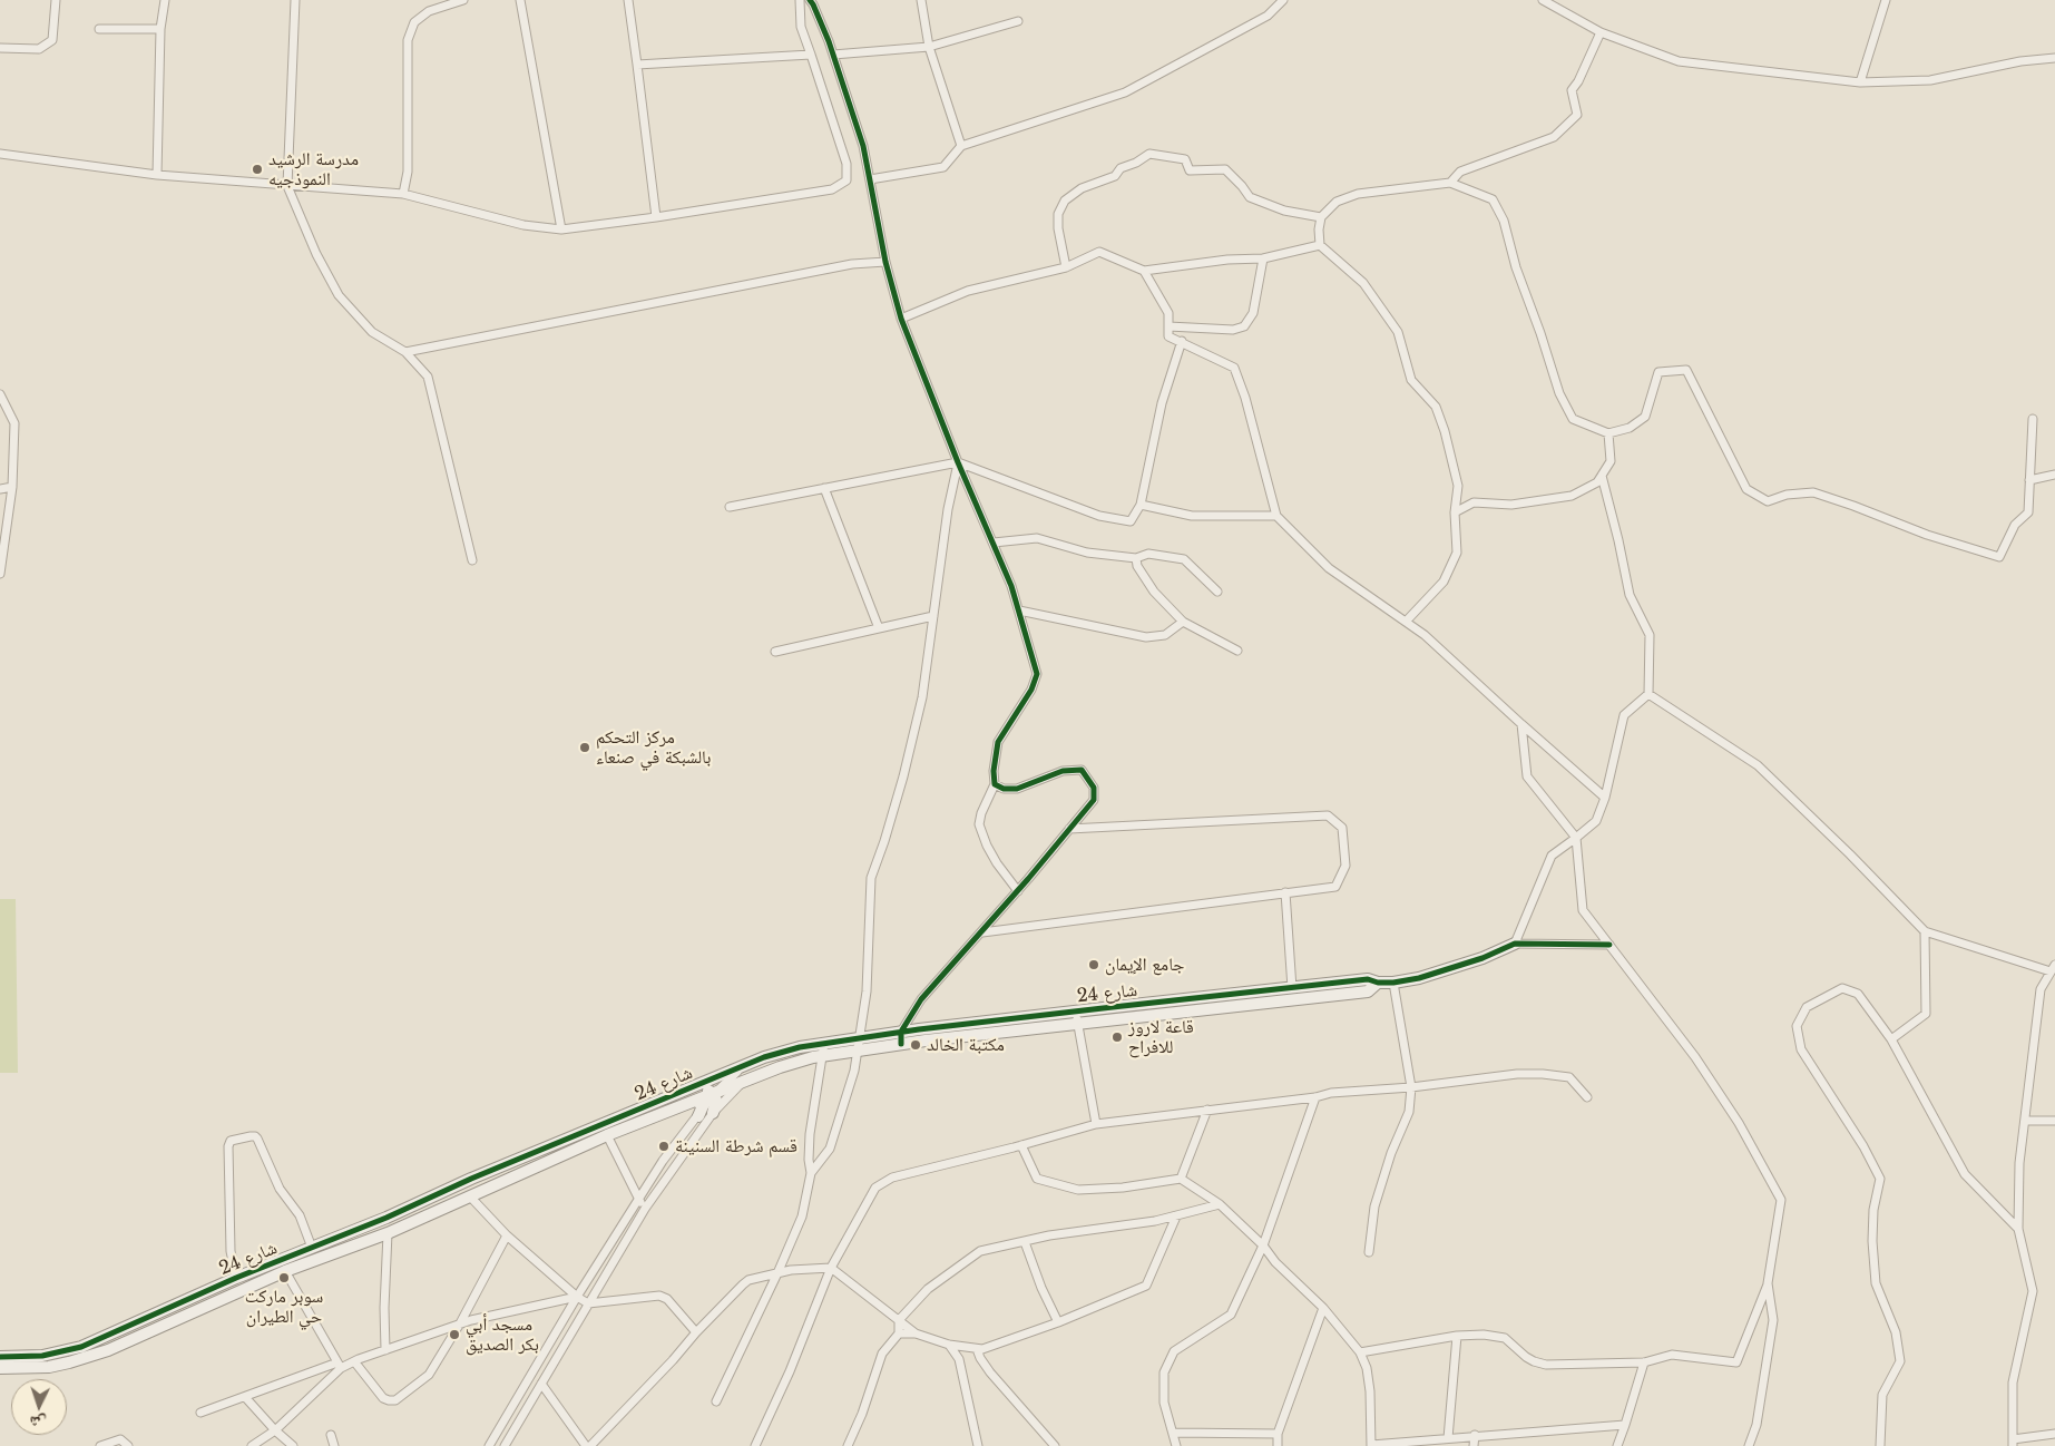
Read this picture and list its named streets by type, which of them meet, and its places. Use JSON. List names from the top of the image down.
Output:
{
  "streets": {
    "street": ["شارع 24"]
  },
  "places": [
    "مدرسة الرشيد النموذجيه",
    "مركز التحكم بالشبكة في صنعاء",
    "جامع الإيمان",
    "قاعة لاروز للافراح",
    "مكتبة الخالد",
    "قسم شرطة السنينة",
    "سوبر ماركت حي الطيران",
    "مسجد أبي بكر الصديق"
  ],
  "north": "bottom"
}
